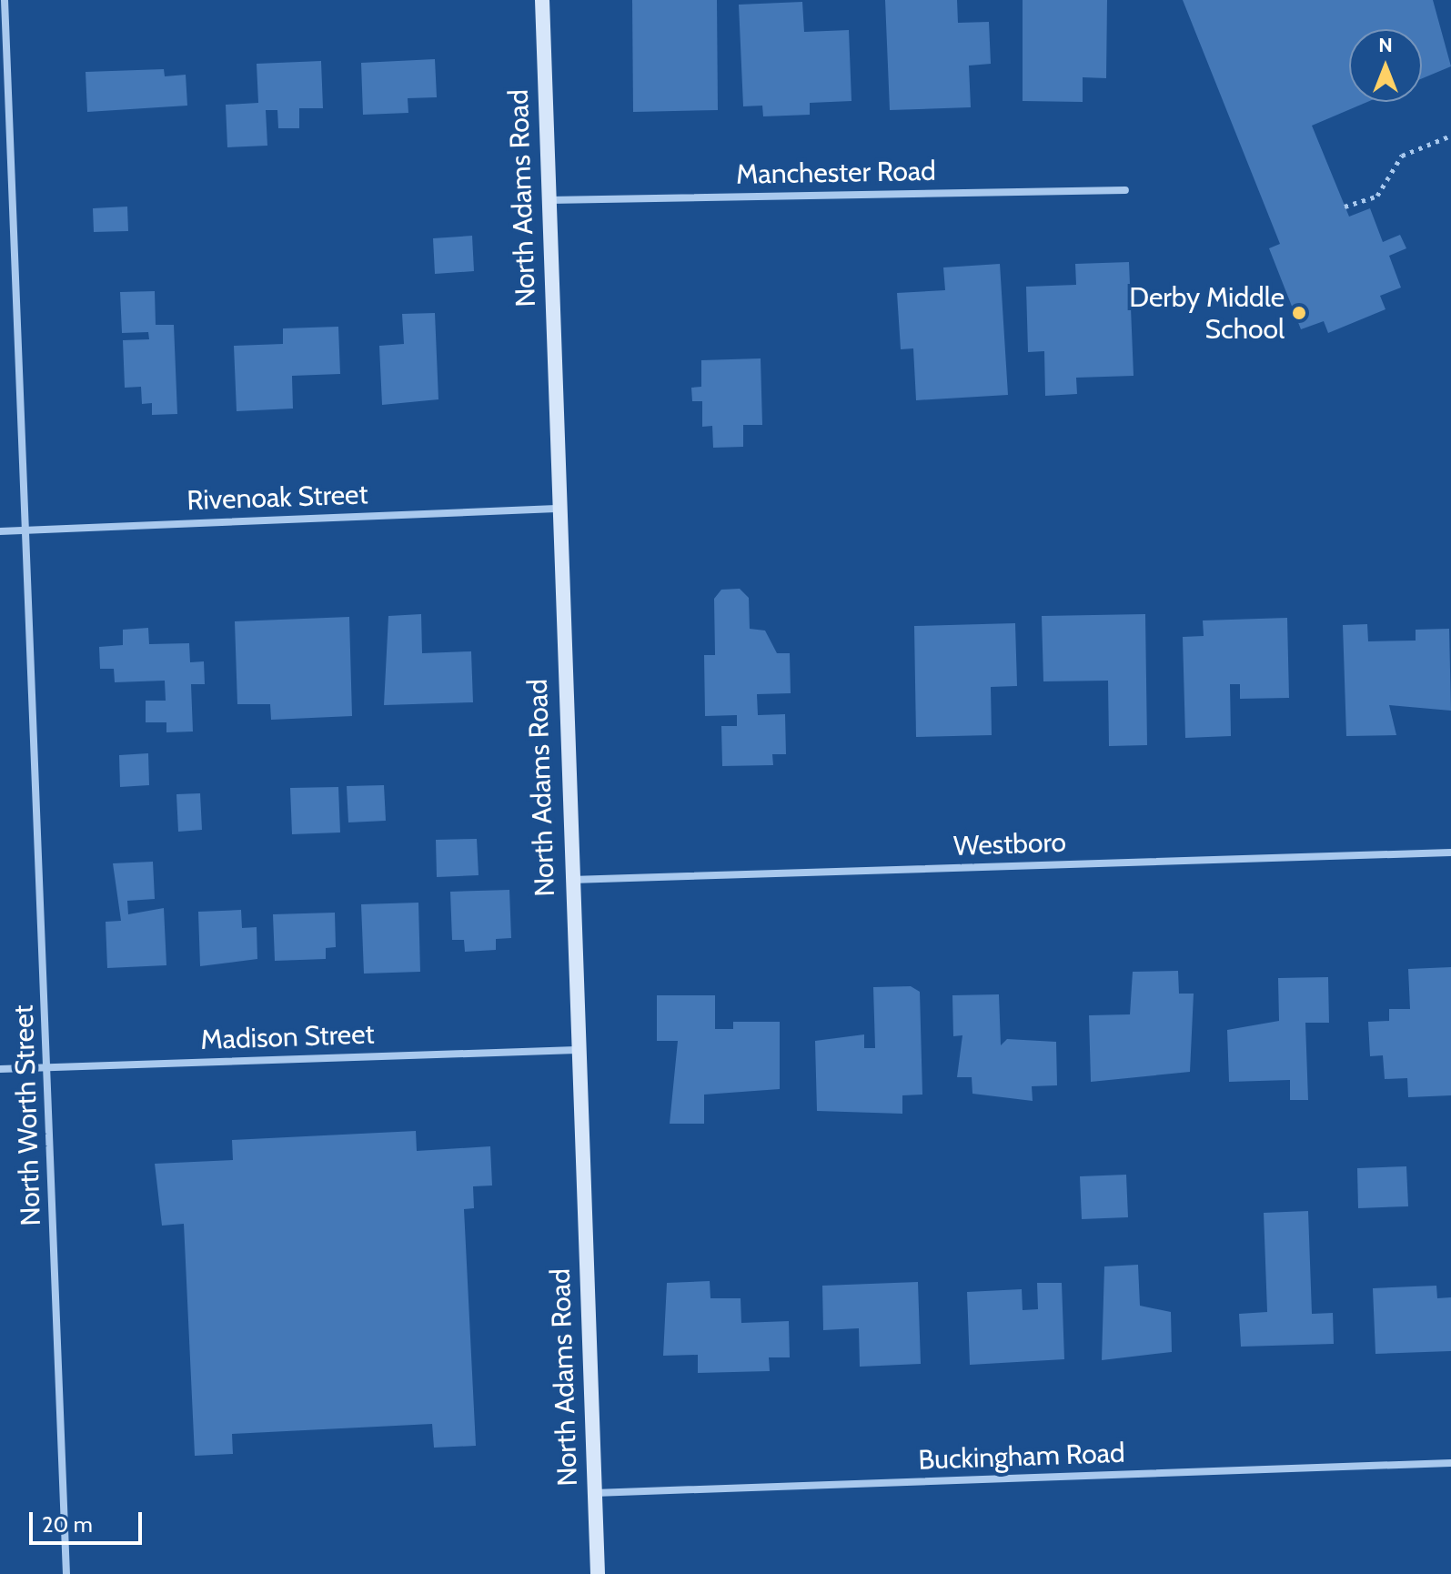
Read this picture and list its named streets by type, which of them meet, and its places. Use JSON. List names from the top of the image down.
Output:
{
  "streets": {
    "main road": ["North Adams Road"],
    "street": [
      "Manchester Road",
      "Rivenoak Street",
      "Westboro",
      "Madison Street",
      "North Worth Street",
      "Buckingham Road"
    ]
  },
  "crossings": [
    ["Manchester Road", "North Adams Road"],
    ["North Adams Road", "Rivenoak Street"],
    ["North Adams Road", "Westboro"],
    ["North Adams Road", "Madison Street"],
    ["North Adams Road", "Buckingham Road"],
    ["Rivenoak Street", "North Worth Street"],
    ["Madison Street", "North Worth Street"]
  ],
  "places": ["Derby Middle School"],
  "scale_bar": "20 m",
  "north": "top"
}
